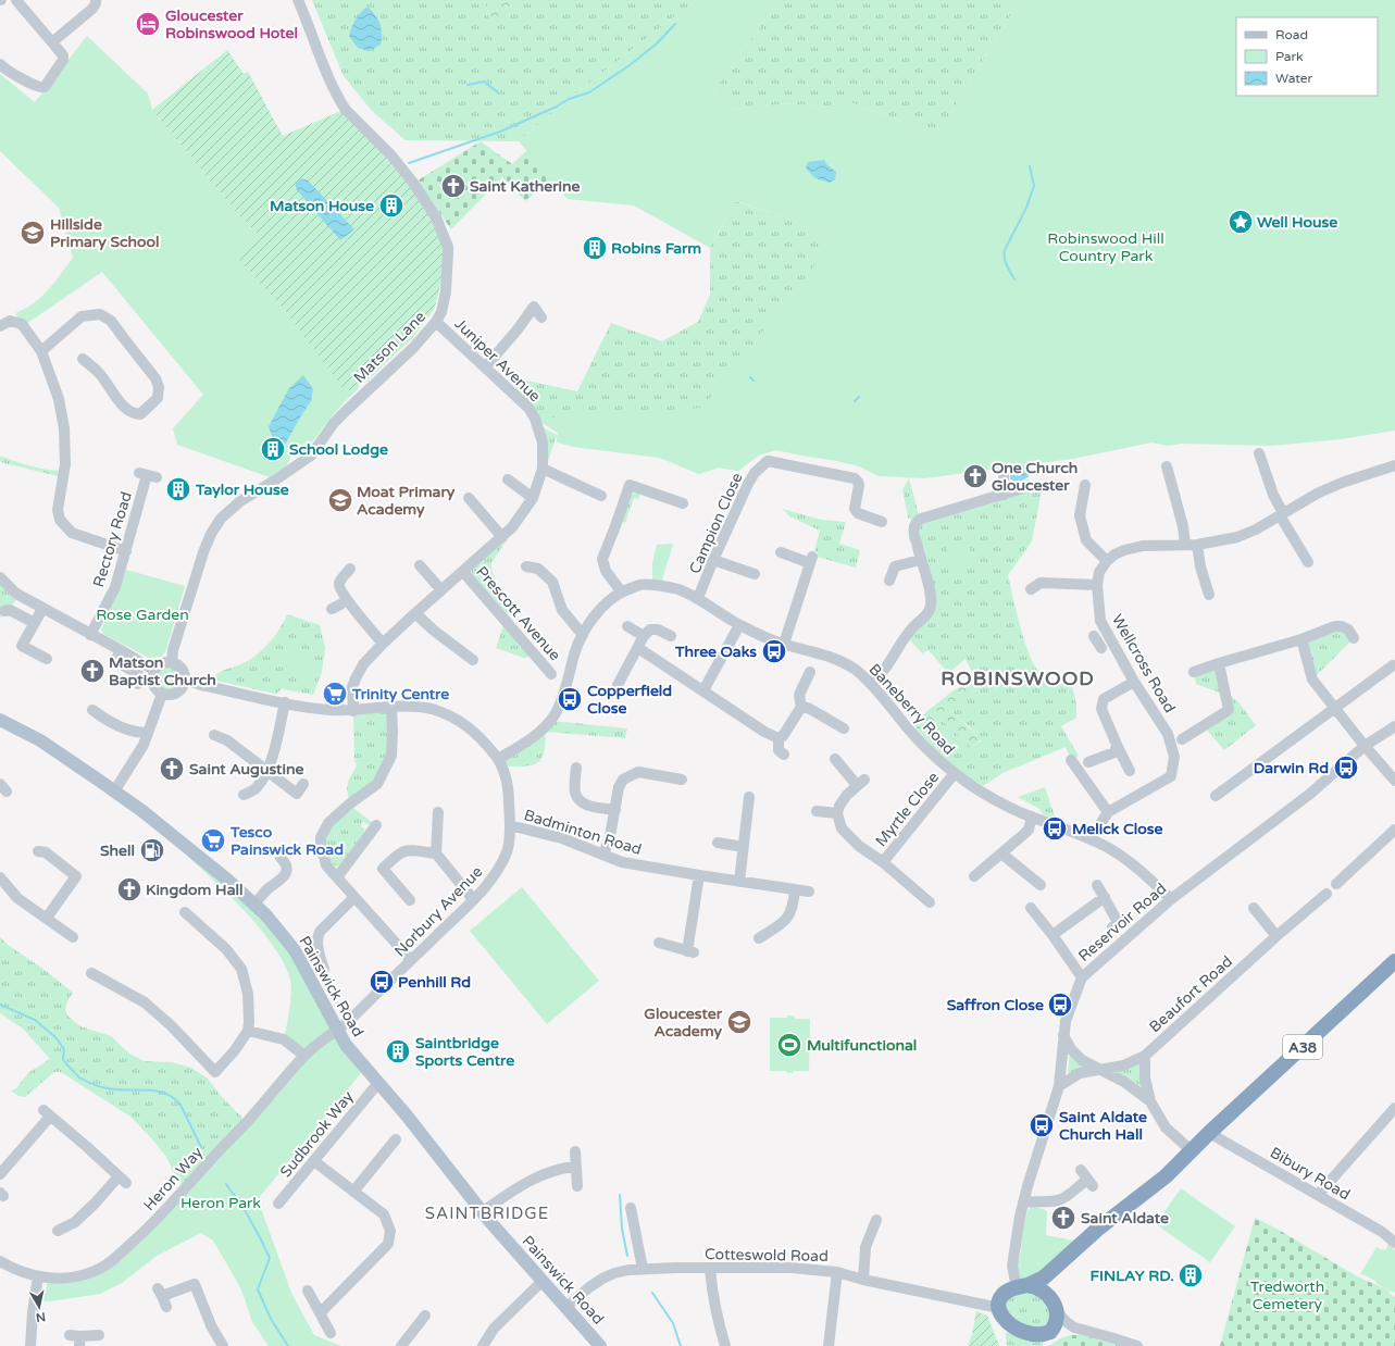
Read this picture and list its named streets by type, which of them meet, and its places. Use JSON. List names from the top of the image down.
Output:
{
  "streets": {
    "highway": ["A38"],
    "main road": ["Painswick Road"],
    "street": [
      "Matson Lane",
      "Juniper Avenue",
      "Campion Close",
      "Rectory Road",
      "Prescott Avenue",
      "Wellcross Road",
      "Baneberry Road",
      "Myrtle Close",
      "Badminton Road",
      "Norbury Avenue",
      "Reservoir Road",
      "Beaufort Road",
      "Sudbrook Way",
      "Bibury Road",
      "Heron Way",
      "Cotteswold Road"
    ]
  },
  "crossings": [
    ["Matson Lane", "Juniper Avenue"],
    ["Matson Lane", "Norbury Avenue"],
    ["Juniper Avenue", "Prescott Avenue"],
    ["Juniper Avenue", "Norbury Avenue"],
    ["Campion Close", "Baneberry Road"],
    ["Wellcross Road", "Baneberry Road"],
    ["Baneberry Road", "Myrtle Close"],
    ["Baneberry Road", "Norbury Avenue"],
    ["Baneberry Road", "Reservoir Road"],
    ["Badminton Road", "Norbury Avenue"],
    ["Norbury Avenue", "Painswick Road"],
    ["Norbury Avenue", "Heron Way"],
    ["Reservoir Road", "Beaufort Road"],
    ["Reservoir Road", "A38"],
    ["Reservoir Road", "Cotteswold Road"],
    ["Painswick Road", "Sudbrook Way"],
    ["Painswick Road", "Heron Way"],
    ["Painswick Road", "Cotteswold Road"],
    ["A38", "Bibury Road"],
    ["A38", "Cotteswold Road"]
  ],
  "districts": ["ROBINSWOOD", "SAINTBRIDGE"],
  "parks": [
    "Robinswood Hill Country Park",
    "Rose Garden",
    "Heron Park",
    "Tredworth Cemetery"
  ],
  "places": {
    "hotel": ["Gloucester Robinswood Hotel"],
    "church": [
      "Saint Katherine",
      "One Church Gloucester",
      "Matson Baptist Church",
      "Saint Augustine",
      "Kingdom Hall",
      "Saint Aldate"
    ],
    "building": [
      "Matson House",
      "Robins Farm",
      "School Lodge",
      "Taylor House",
      "Saintbridge Sports Centre",
      "FINLAY RD."
    ],
    "place": ["Well House"],
    "school or university": ["Hillside Primary School", "Moat Primary Academy", "Gloucester Academy"],
    "bus stop": [
      "Three Oaks",
      "Copperfield Close",
      "Darwin Rd",
      "Melick Close",
      "Penhill Rd",
      "Saffron Close",
      "Saint Aldate Church Hall"
    ],
    "supermarket": ["Trinity Centre", "Tesco Painswick Road"],
    "fuel station": ["Shell"],
    "sports": ["Multifunctional"]
  },
  "legend": ["Road", "Park", "Water"],
  "north": "bottom"
}
